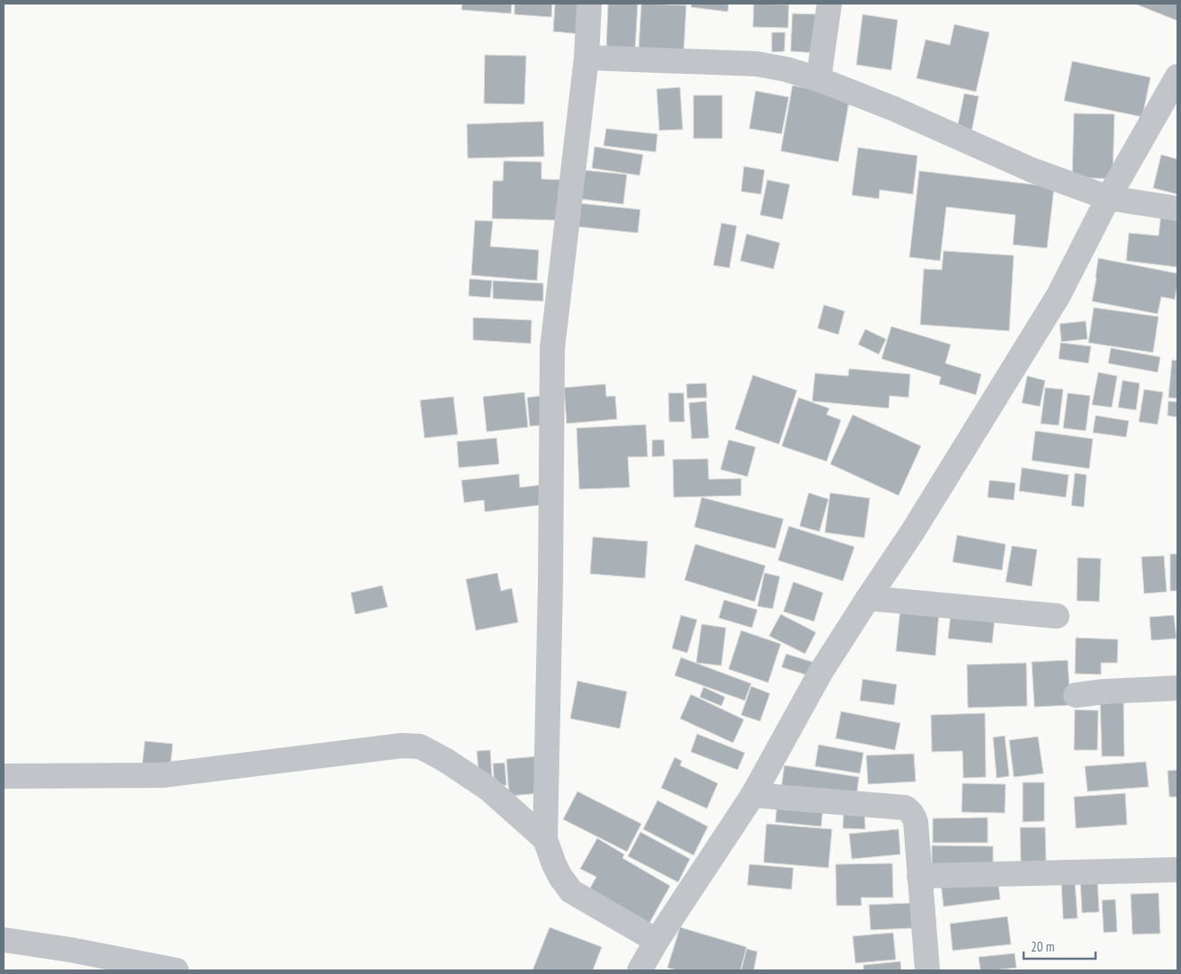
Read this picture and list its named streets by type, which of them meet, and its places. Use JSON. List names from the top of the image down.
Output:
{
  "scale_bar": "20 m"
}
